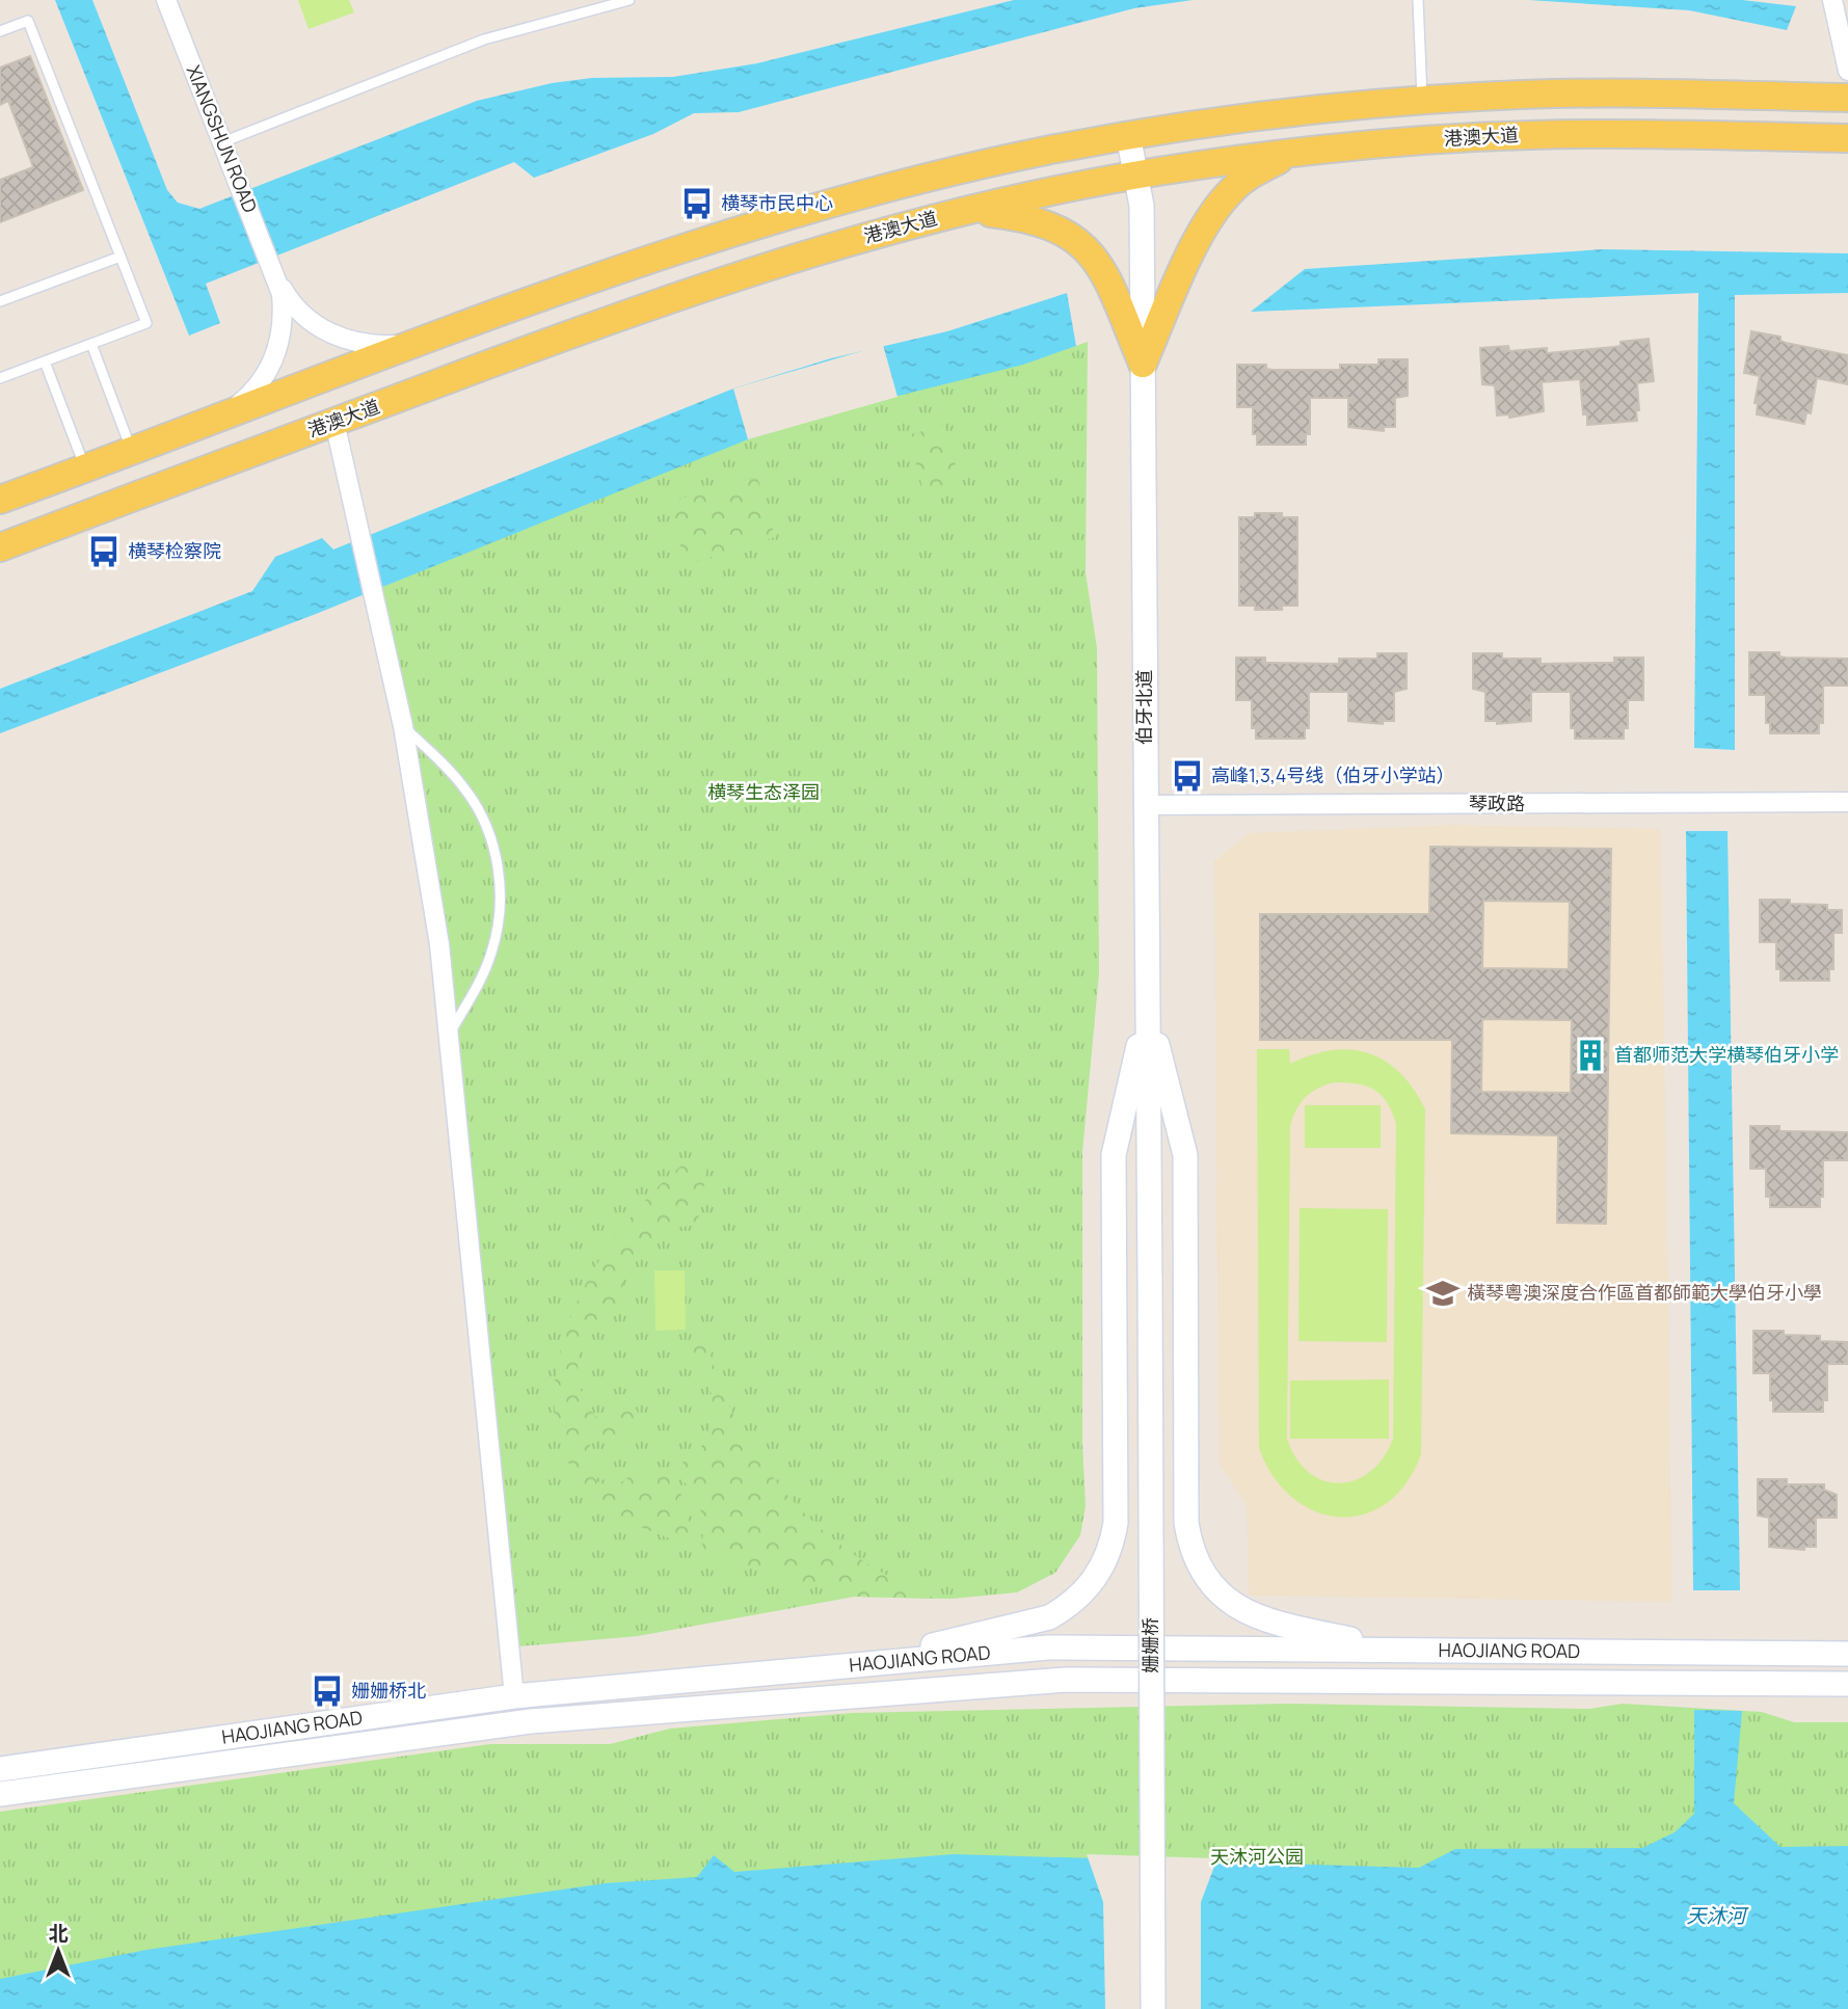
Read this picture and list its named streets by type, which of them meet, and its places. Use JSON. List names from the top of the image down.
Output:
{
  "streets": {
    "main road": [
      "港澳大道",
      "伯牙北道",
      "姗姗桥",
      "HAOJIANG ROAD"
    ],
    "street": ["XIANGSHUN ROAD", "琴政路"]
  },
  "crossings": [
    ["港澳大道", "伯牙北道"],
    ["伯牙北道", "琴政路"],
    ["伯牙北道", "姗姗桥"]
  ],
  "water": ["天沐河"],
  "parks": ["横琴生态泽园", "天沐河公园"],
  "places": {
    "bus stop": [
      "横琴市民中心",
      "横琴检察院",
      "高峰1,3,4号线（伯牙小学站）",
      "姗姗桥北"
    ],
    "building": ["首都师范大学横琴伯牙小学"],
    "school or university": ["橫琴粵澳深度合作區首都師範大學伯牙小學"]
  },
  "north": "top"
}
